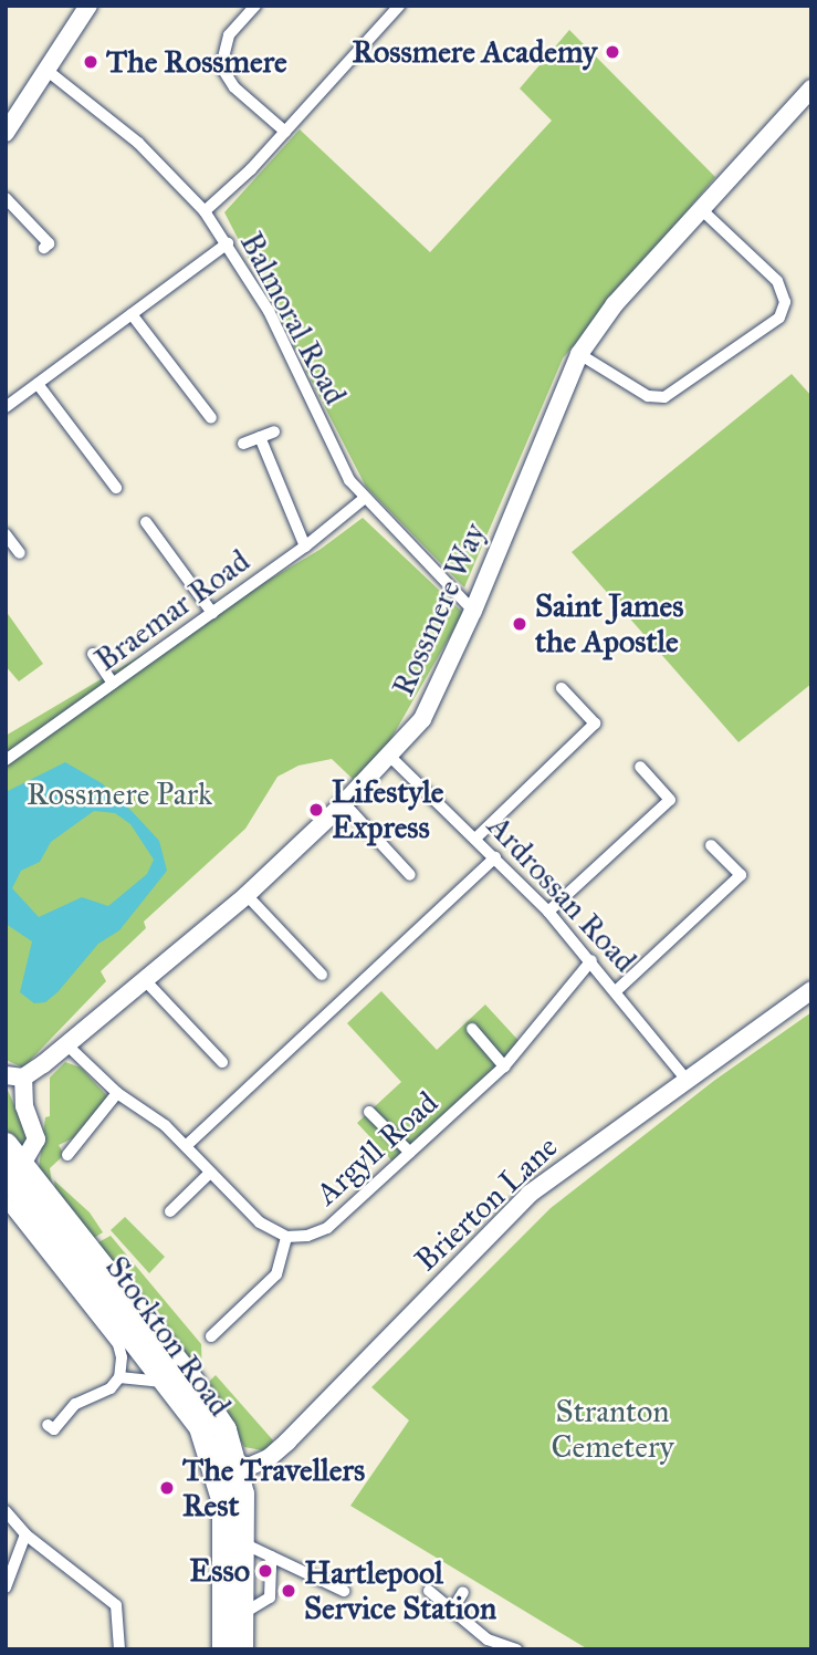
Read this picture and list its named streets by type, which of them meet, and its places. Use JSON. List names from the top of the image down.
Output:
{
  "streets": {
    "highway": ["Stockton Road"],
    "street": [
      "Balmoral Road",
      "Rossmere Way",
      "Braemar Road",
      "Ardrossan Road",
      "Argyll Road",
      "Brierton Lane"
    ]
  },
  "crossings": [
    ["Balmoral Road", "Rossmere Way"],
    ["Balmoral Road", "Braemar Road"],
    ["Rossmere Way", "Ardrossan Road"],
    ["Rossmere Way", "Stockton Road"],
    ["Ardrossan Road", "Argyll Road"],
    ["Ardrossan Road", "Brierton Lane"],
    ["Brierton Lane", "Stockton Road"]
  ],
  "parks": ["Rossmere Park", "Stranton Cemetery"],
  "places": [
    "Rossmere Academy",
    "The Rossmere",
    "Saint James the Apostle",
    "Lifestyle Express",
    "The Travellers Rest",
    "Esso",
    "Hartlepool Service Station"
  ]
}
